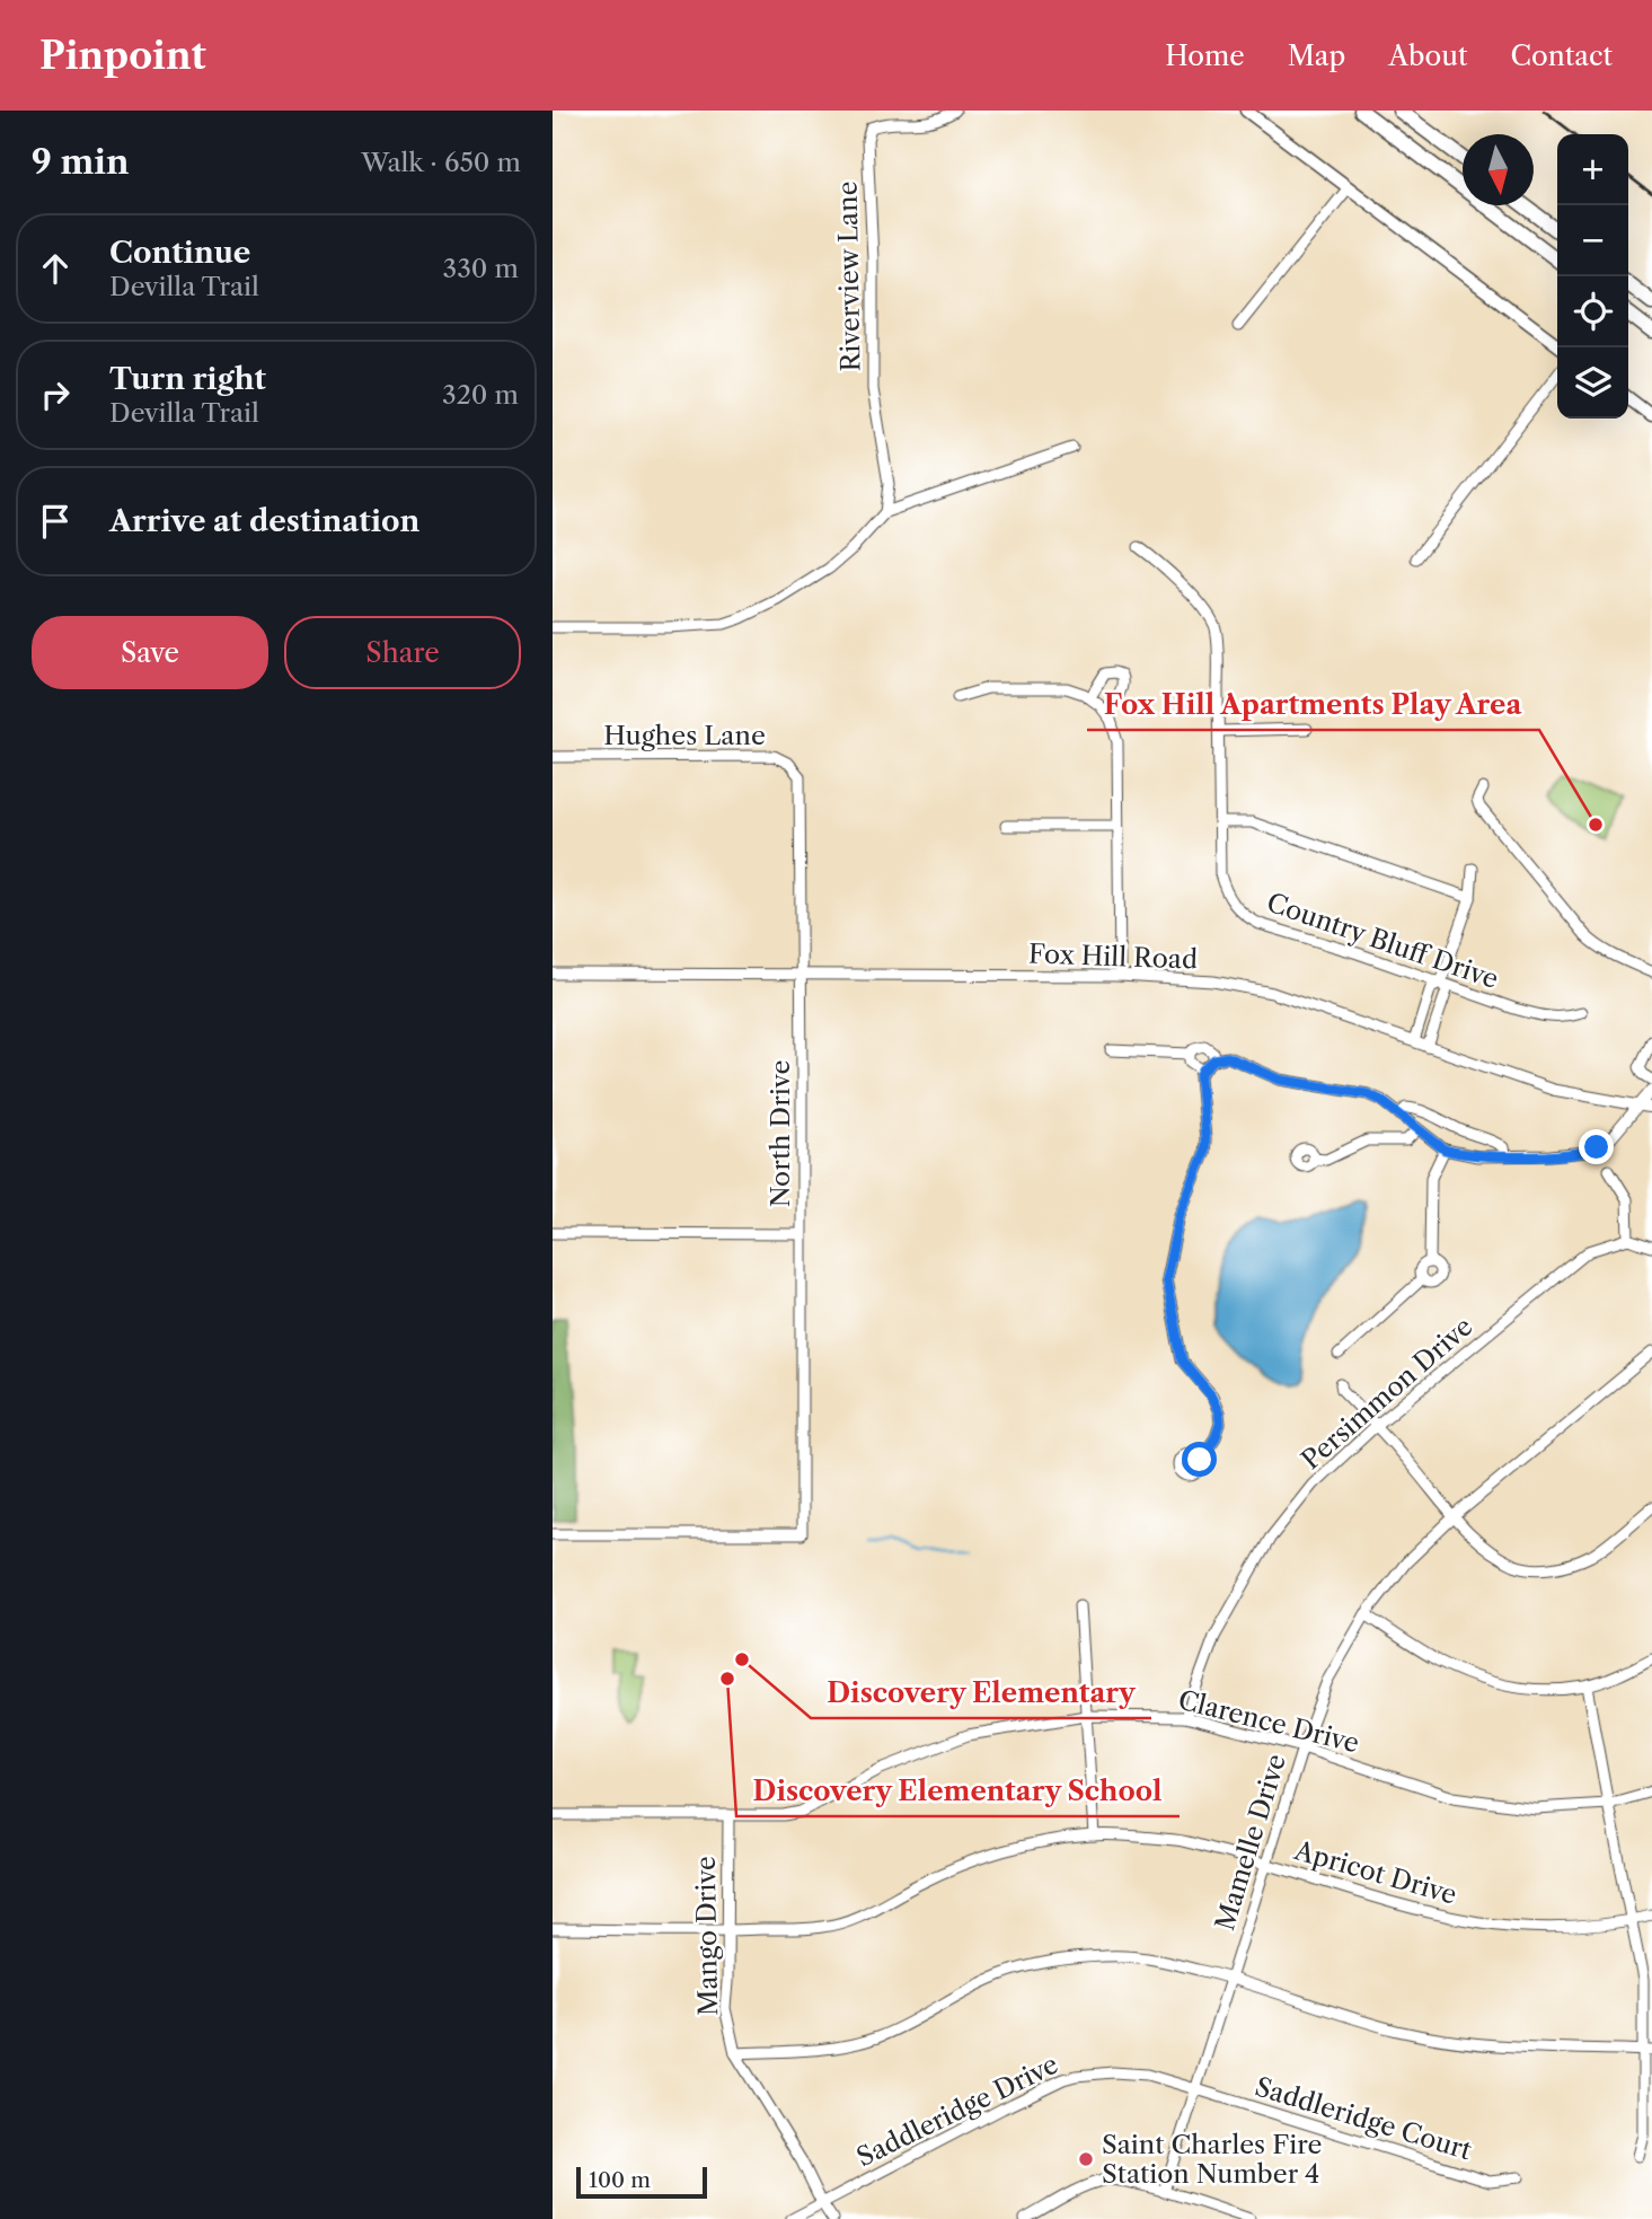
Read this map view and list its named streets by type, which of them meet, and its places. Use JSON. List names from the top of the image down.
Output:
{
  "streets": {
    "street": [
      "Riverview Lane",
      "Hughes Lane",
      "Country Bluff Drive",
      "Fox Hill Road",
      "North Drive",
      "Persimmon Drive",
      "Clarence Drive",
      "Mamelle Drive",
      "Apricot Drive",
      "Mango Drive",
      "Saddleridge Drive",
      "Saddleridge Court"
    ]
  },
  "crossings": [
    ["Hughes Lane", "Fox Hill Road"],
    ["Hughes Lane", "North Drive"],
    ["Fox Hill Road", "North Drive"],
    ["Persimmon Drive", "Clarence Drive"],
    ["Clarence Drive", "Mamelle Drive"],
    ["Clarence Drive", "Mango Drive"],
    ["Mamelle Drive", "Apricot Drive"],
    ["Mamelle Drive", "Saddleridge Drive"],
    ["Mamelle Drive", "Saddleridge Court"],
    ["Apricot Drive", "Mango Drive"],
    ["Mango Drive", "Saddleridge Drive"],
    ["Saddleridge Drive", "Saddleridge Court"]
  ],
  "places": [
    "Fox Hill Apartments Play Area",
    "Discovery Elementary",
    "Discovery Elementary School",
    "Saint Charles Fire Station Number 4"
  ],
  "scale_bar": "100 m",
  "north": "bottom",
  "page": {
    "header": "Pinpoint",
    "nav": [
      "Home",
      "Map",
      "About",
      "Contact"
    ],
    "heading": ["9 min", "Walk · 650 m"],
    "map_buttons": ["+", "−"],
    "list": [
      ["Continue", "Devilla Trail", "330 m"],
      ["Turn right", "Devilla Trail", "320 m"],
      "Arrive at destination"
    ],
    "buttons": ["Save", "Share"],
    "scale": "100 m"
  }
}
